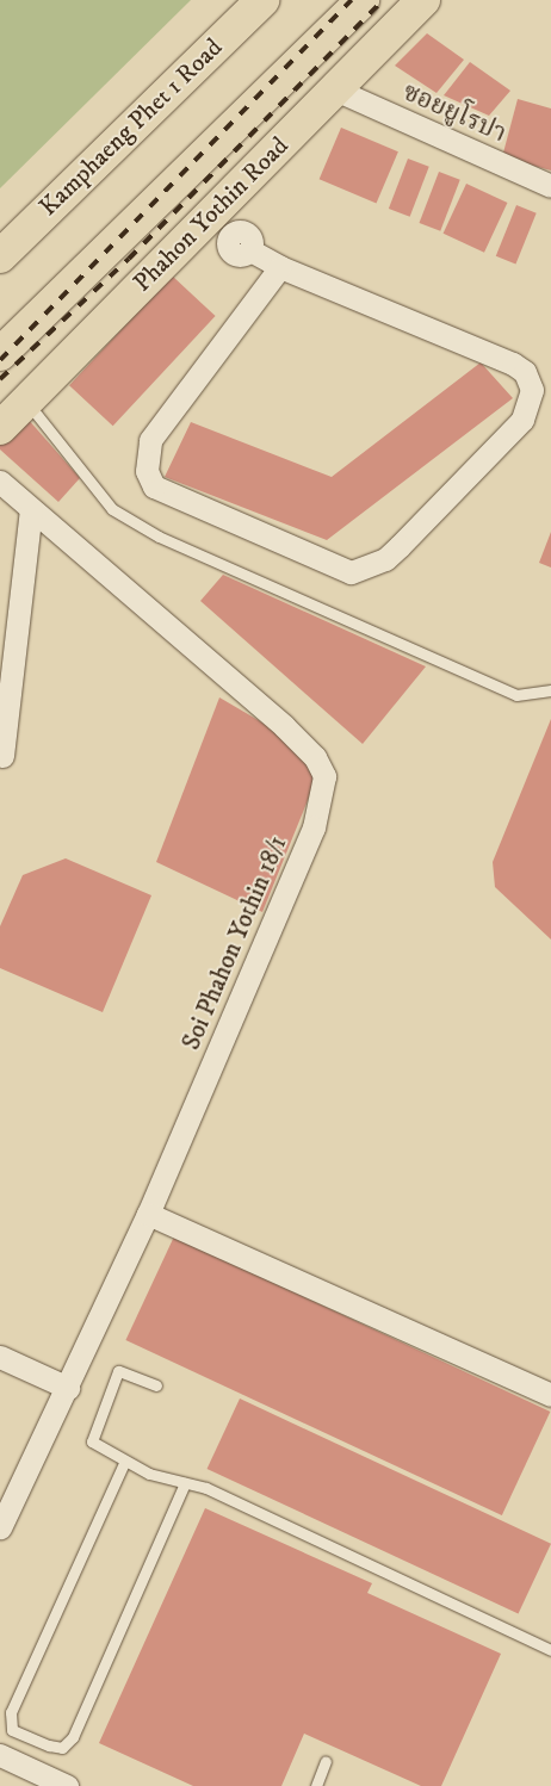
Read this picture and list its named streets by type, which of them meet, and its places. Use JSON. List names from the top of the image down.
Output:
{
  "streets": {
    "main road": ["Kamphaeng Phet 1 Road", "Phahon Yothin Road"],
    "street": ["ซอยยูโรปา", "Soi Phahon Yothin 18/1"]
  },
  "crossings": [
    ["ซอยยูโรปา", "Phahon Yothin Road"]
  ]
}
